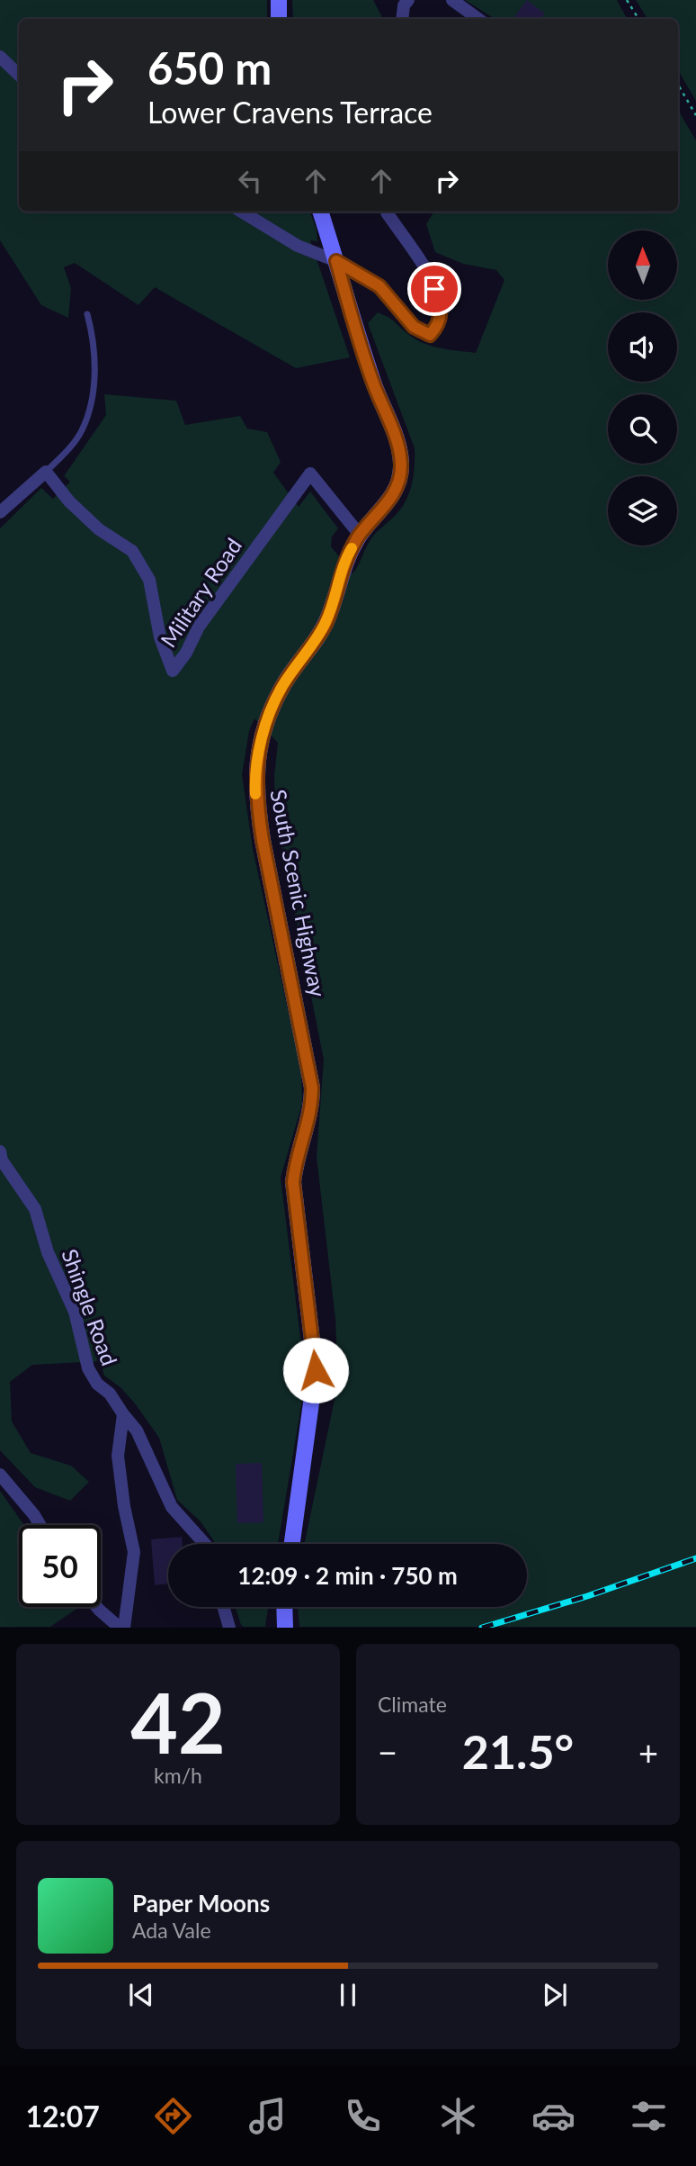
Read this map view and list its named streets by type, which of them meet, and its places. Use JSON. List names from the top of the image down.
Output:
{
  "streets": {
    "main road": ["South Scenic Highway"],
    "street": ["Military Road", "Shingle Road"]
  },
  "crossings": [
    ["Military Road", "South Scenic Highway"]
  ],
  "north": "top",
  "page": {
    "turn": ["650 m", "Lower Cravens Terrace"],
    "limit": "50",
    "trip": "12:09 · 2 min · 750 m",
    "tile": [
      ["42", "km/h"],
      "Climate"
    ],
    "heat": ["−", "21.5°", "+"],
    "song": ["Paper Moons", "Ada Vale"],
    "tabs": "12:07"
  }
}
